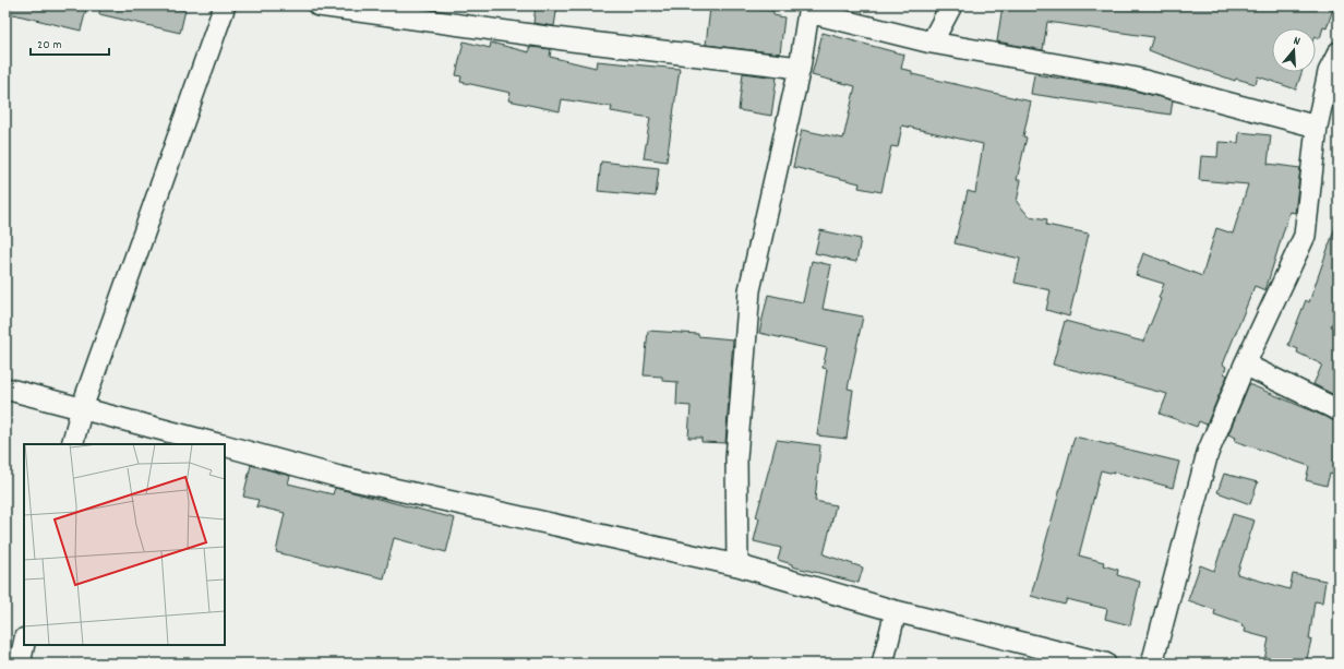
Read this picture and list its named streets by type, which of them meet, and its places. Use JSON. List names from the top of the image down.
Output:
{
  "scale_bar": "20 m",
  "north": "top"
}
